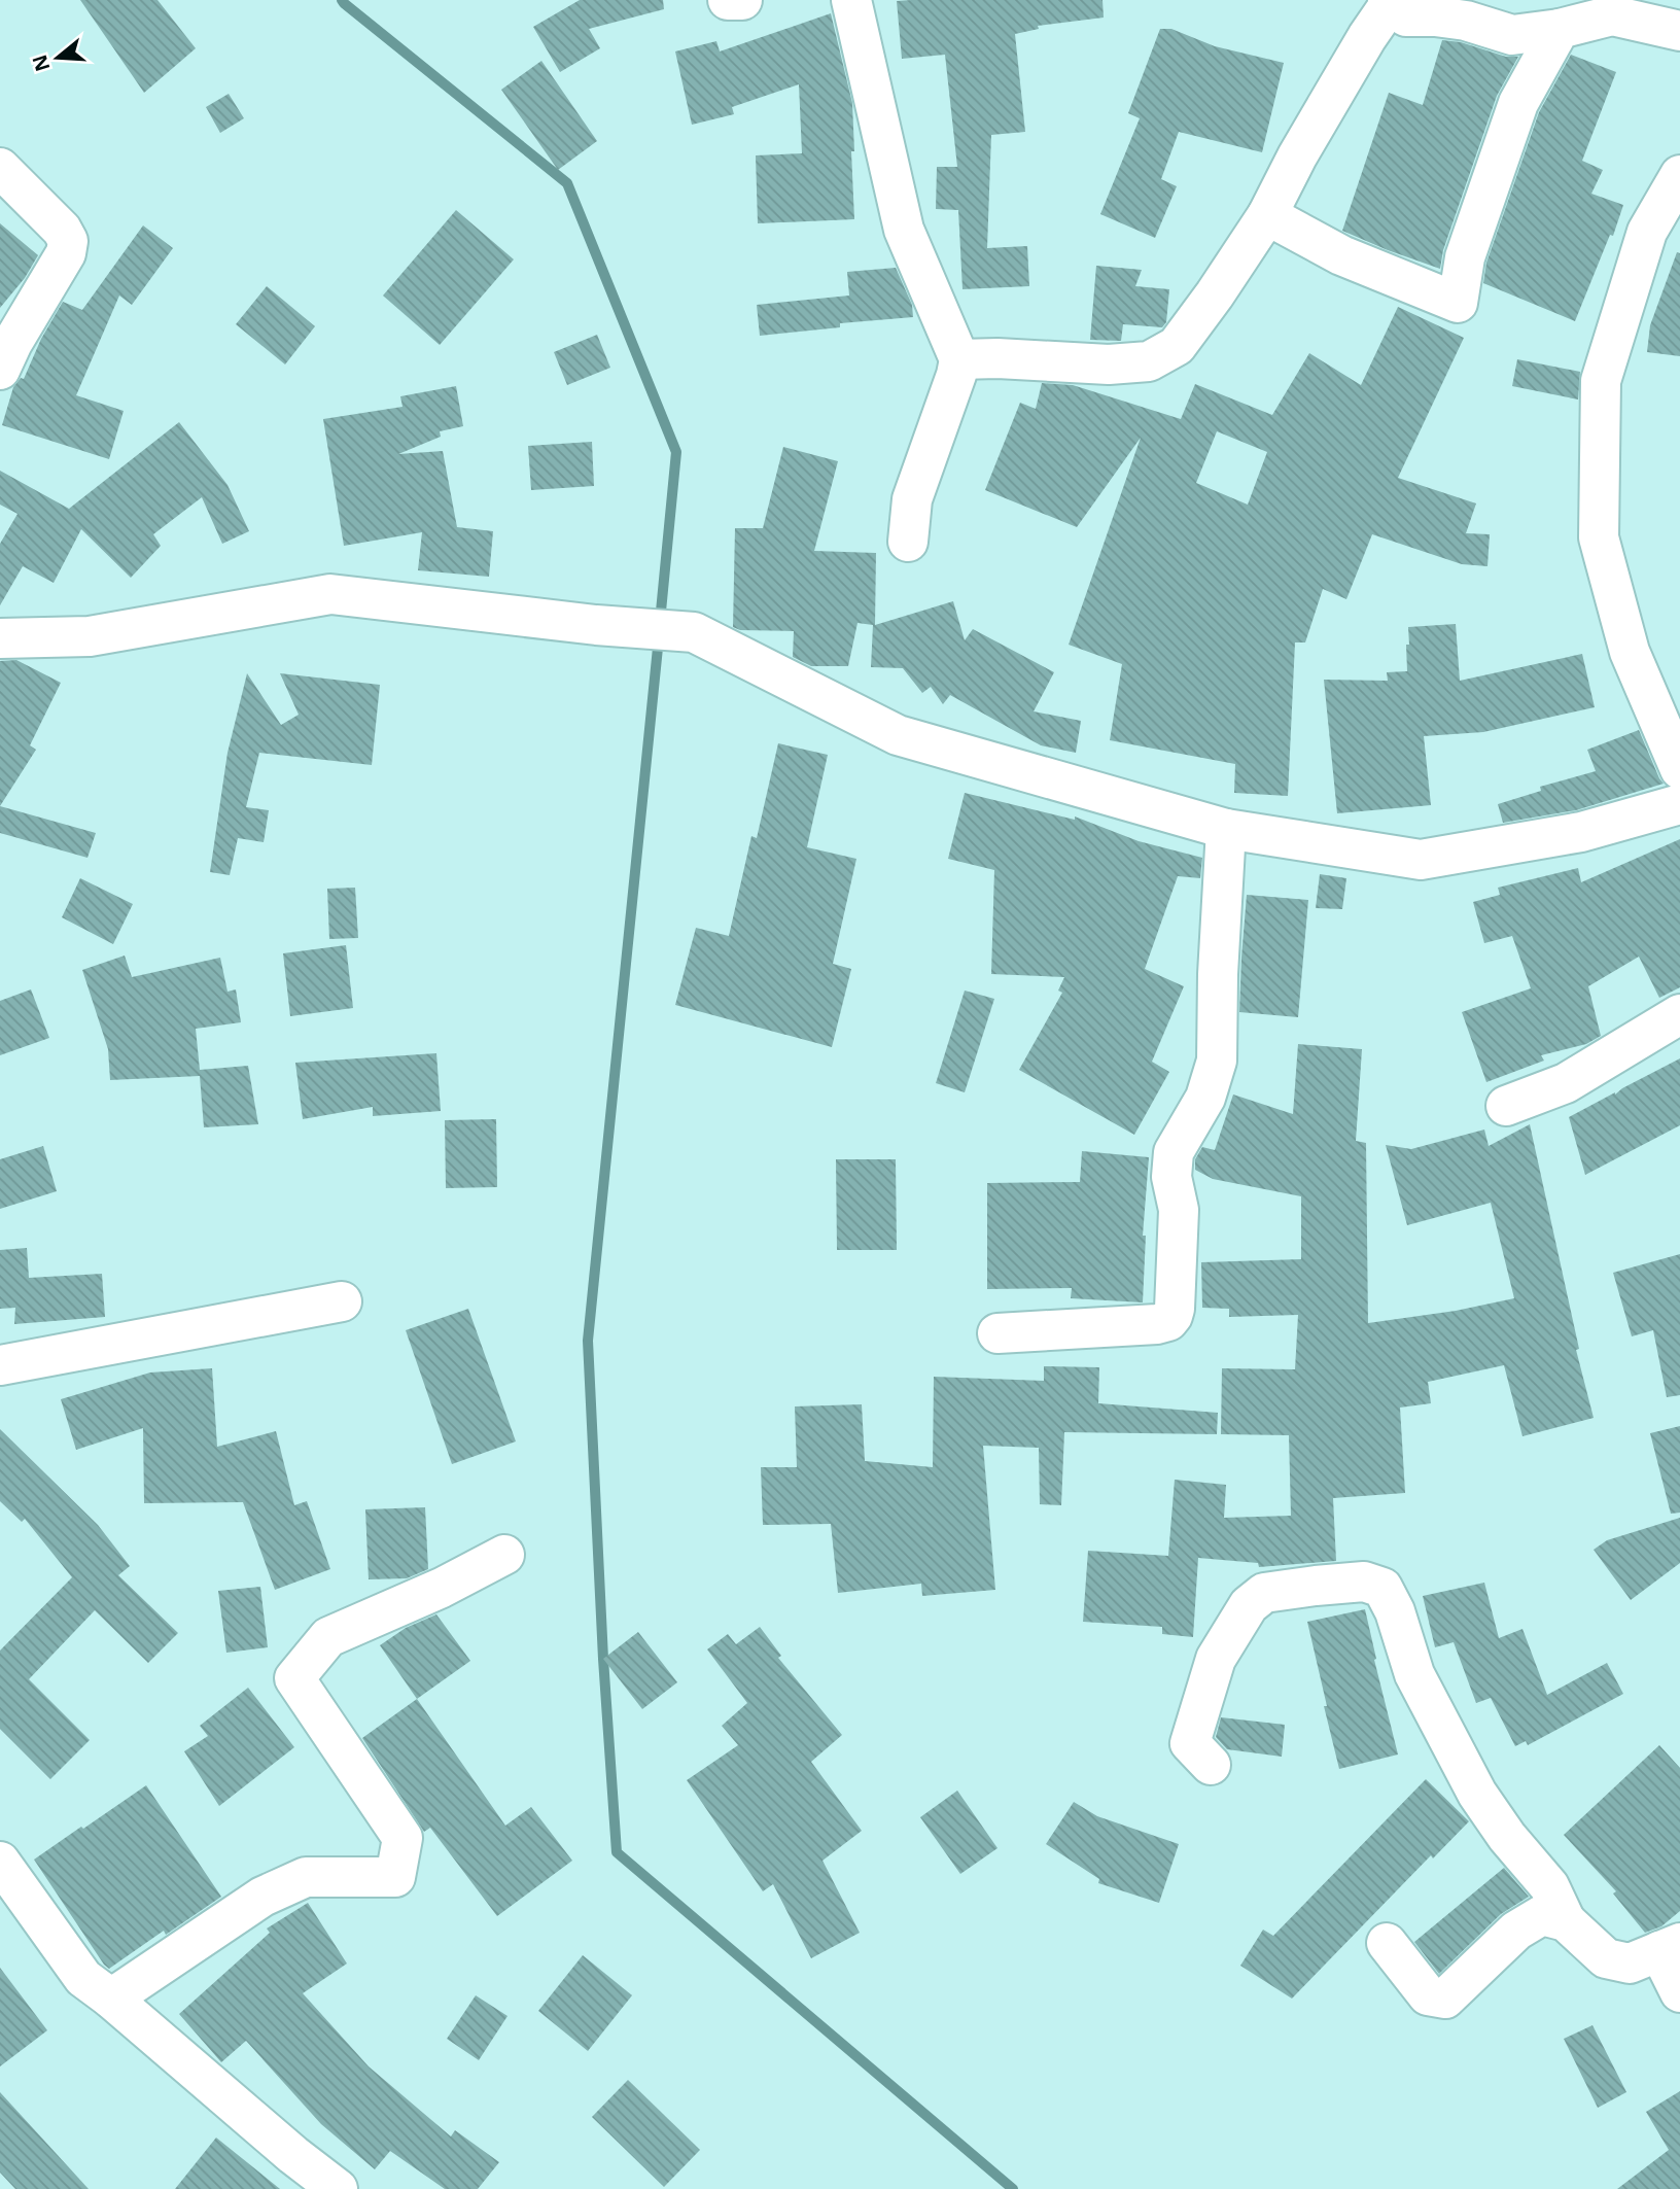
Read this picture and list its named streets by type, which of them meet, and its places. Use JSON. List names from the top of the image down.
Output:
{
  "north": "left"
}
